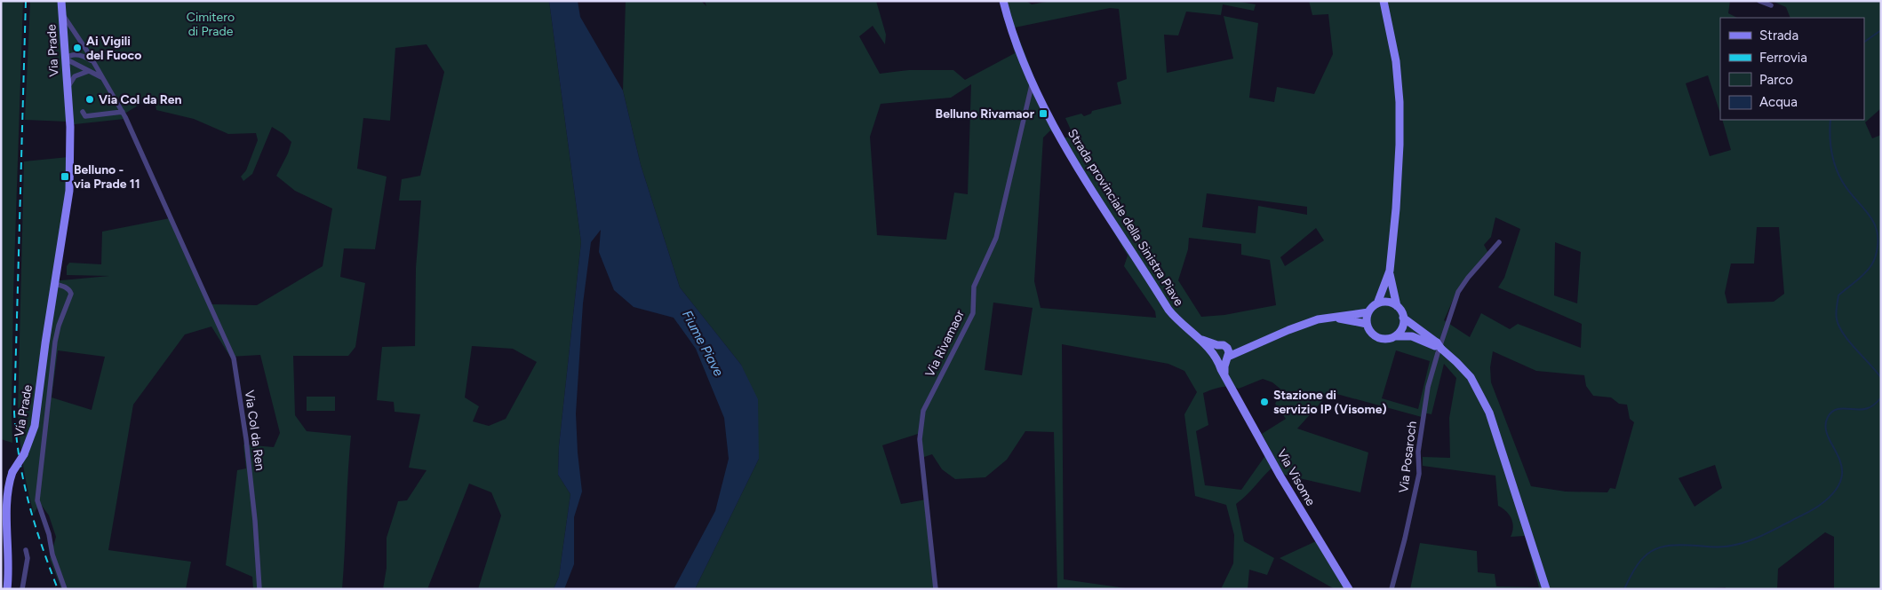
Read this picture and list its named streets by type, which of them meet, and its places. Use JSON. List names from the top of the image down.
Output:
{
  "streets": {
    "main road": ["Via Prade", "Strada provinciale della Sinistra Piave", "Via Visome"],
    "street": ["Via Rivamaor", "Via Col da Ren", "Via Posaroch"]
  },
  "crossings": [
    ["Via Prade", "Via Col da Ren"],
    ["Strada provinciale della Sinistra Piave", "Via Rivamaor"],
    ["Strada provinciale della Sinistra Piave", "Via Visome"]
  ],
  "water": ["Fiume Piave"],
  "parks": ["Cimitero di Prade"],
  "places": {
    "other": ["Ai Vigili del Fuoco", "Via Col da Ren", "Stazione di servizio IP (Visome)"],
    "transit": ["Belluno Rivamaor", "Belluno - via Prade 11"]
  },
  "legend": [
    "Strada",
    "Ferrovia",
    "Parco",
    "Acqua"
  ]
}
